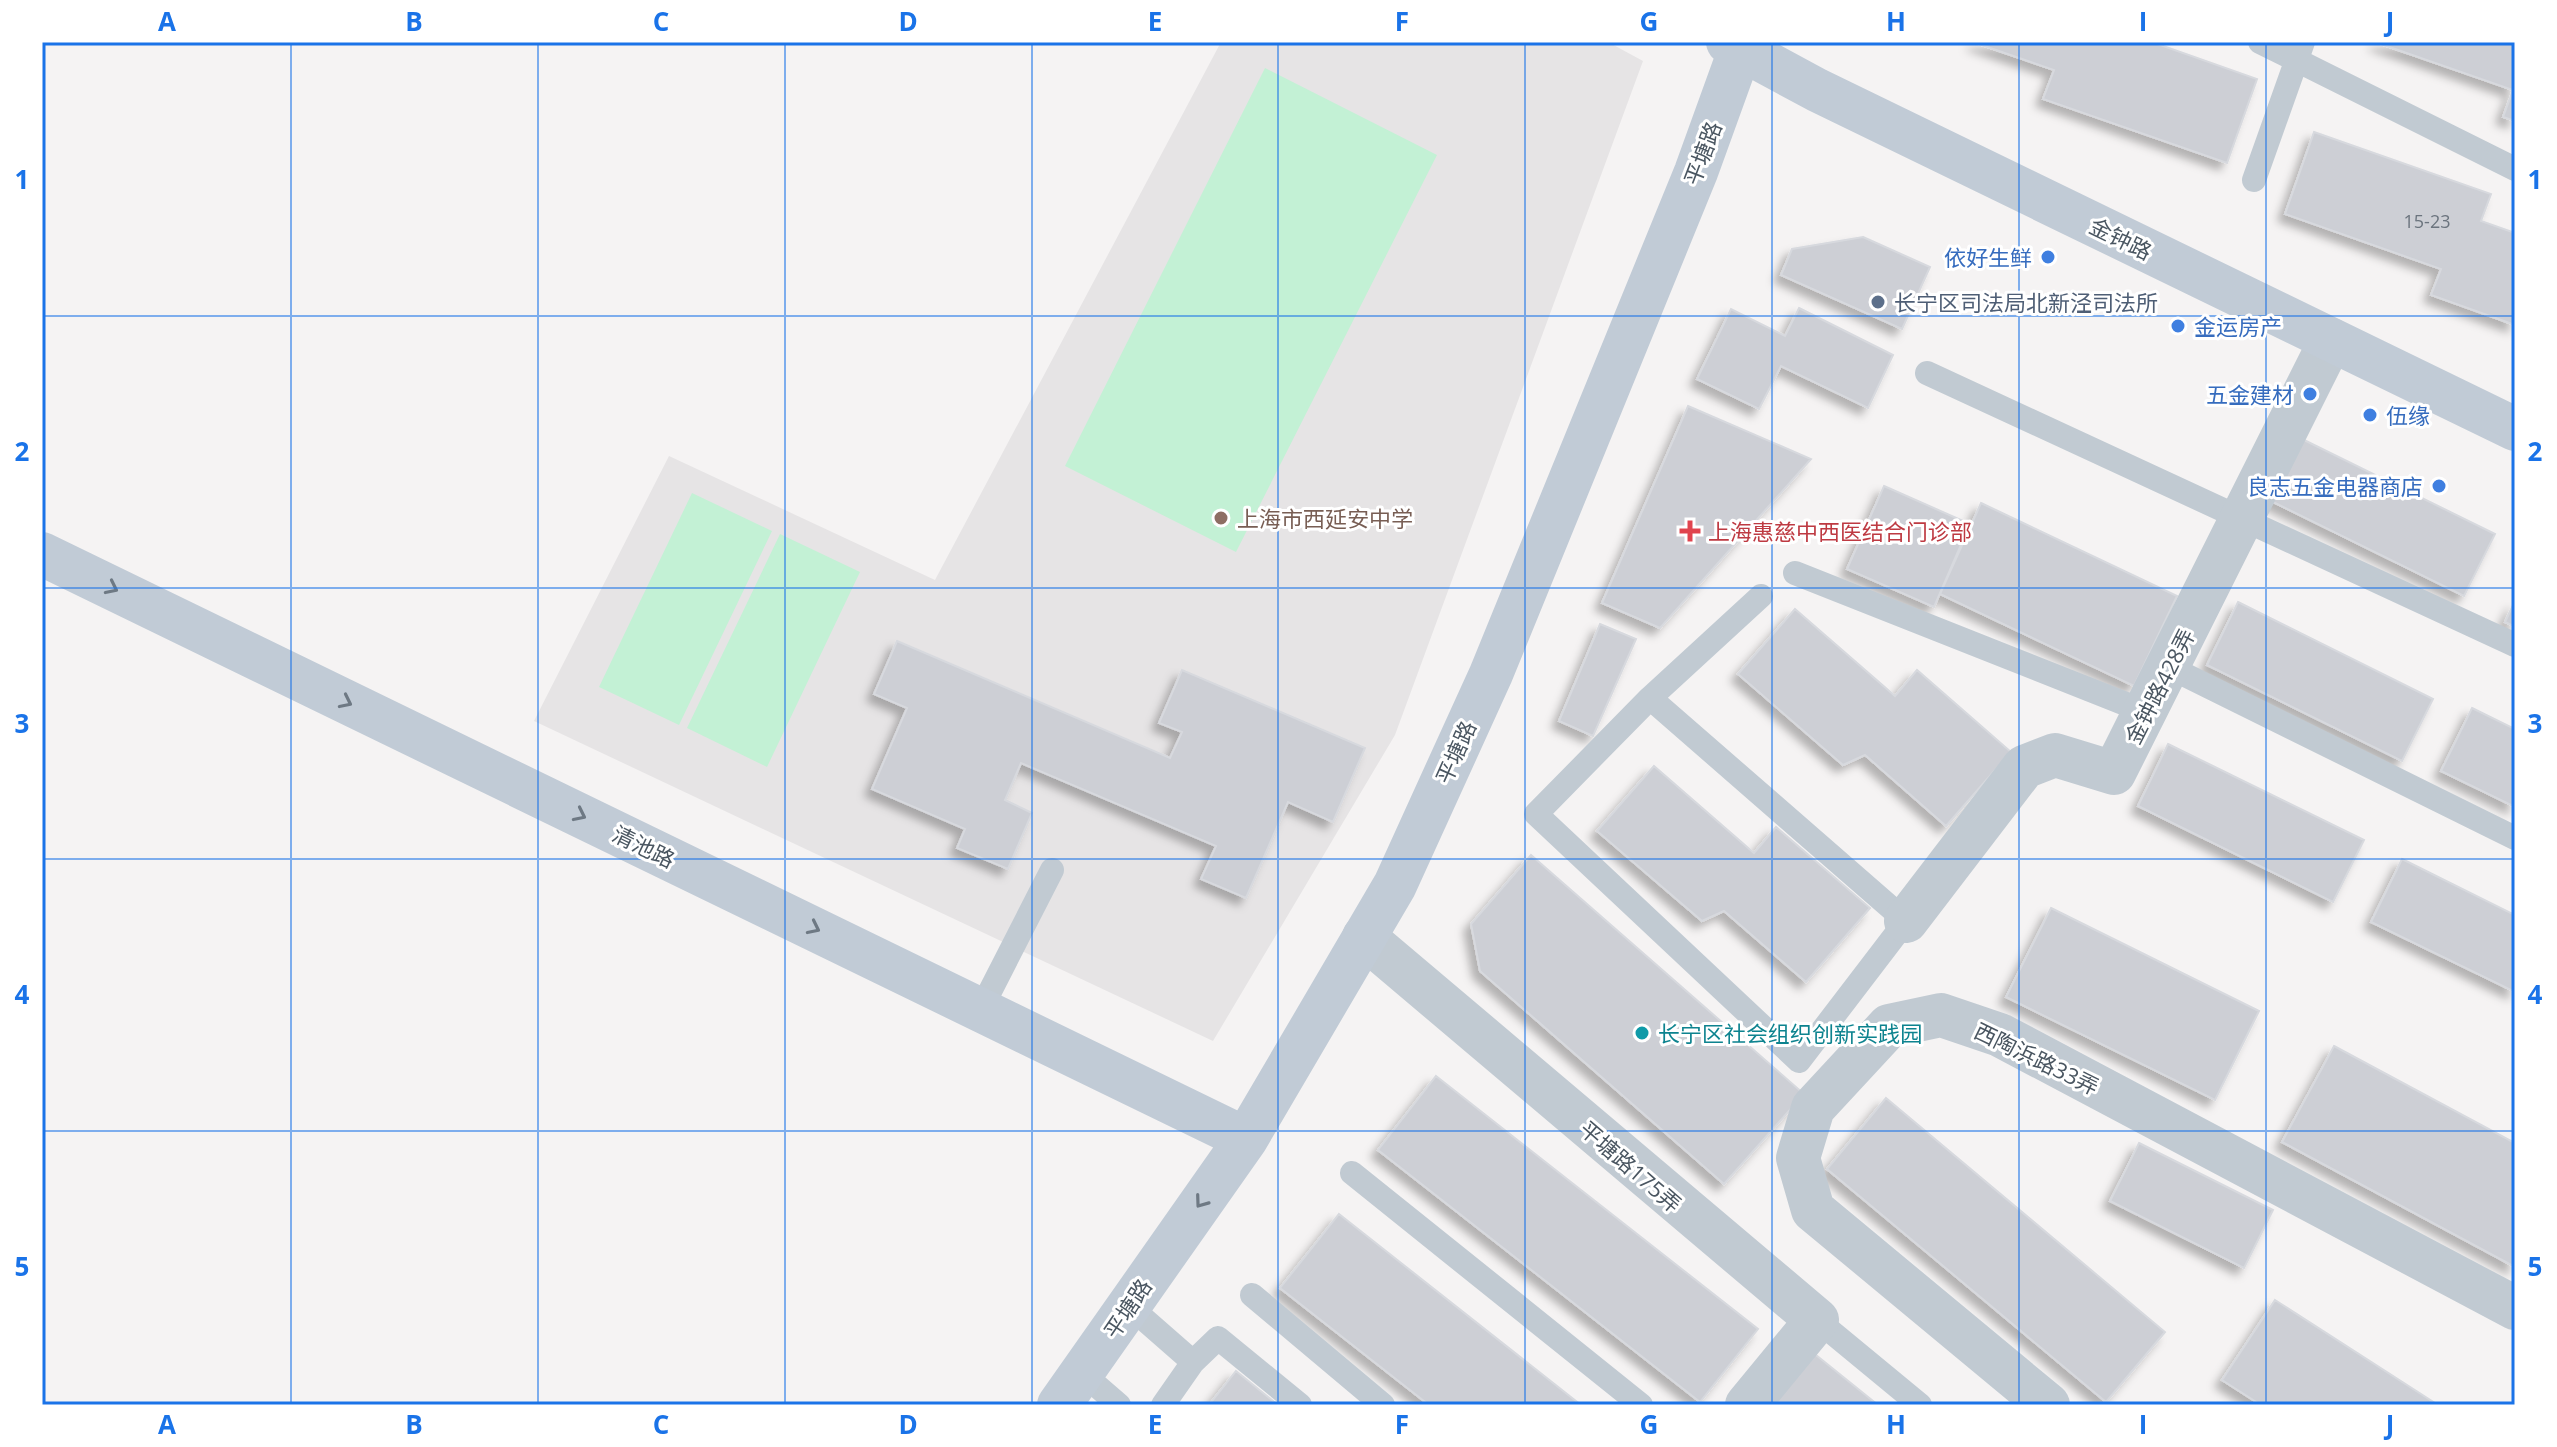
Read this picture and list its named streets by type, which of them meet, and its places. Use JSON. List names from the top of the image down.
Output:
{
  "streets": {
    "street": [
      "平塘路",
      "金钟路",
      "金钟路428弄",
      "清池路",
      "西陶浜路33弄",
      "平塘路175弄"
    ]
  },
  "crossings": [
    ["平塘路", "金钟路"],
    ["平塘路", "清池路"],
    ["平塘路", "平塘路175弄"],
    ["金钟路", "金钟路428弄"]
  ],
  "one_way": ["清池路"],
  "places": {
    "other": [
      "依好生鲜",
      "长宁区司法局北新泾司法所",
      "金运房产",
      "五金建材",
      "伍缘",
      "良志五金电器商店",
      "上海市西延安中学",
      "长宁区社会组织创新实践园"
    ],
    "health": ["上海惠慈中西医结合门诊部"]
  },
  "house_numbers": ["15-23"],
  "grid": {
    "columns": [
      "A",
      "B",
      "C",
      "D",
      "E",
      "F",
      "G",
      "H",
      "I",
      "J"
    ],
    "rows": [
      "1",
      "2",
      "3",
      "4",
      "5"
    ]
  }
}
